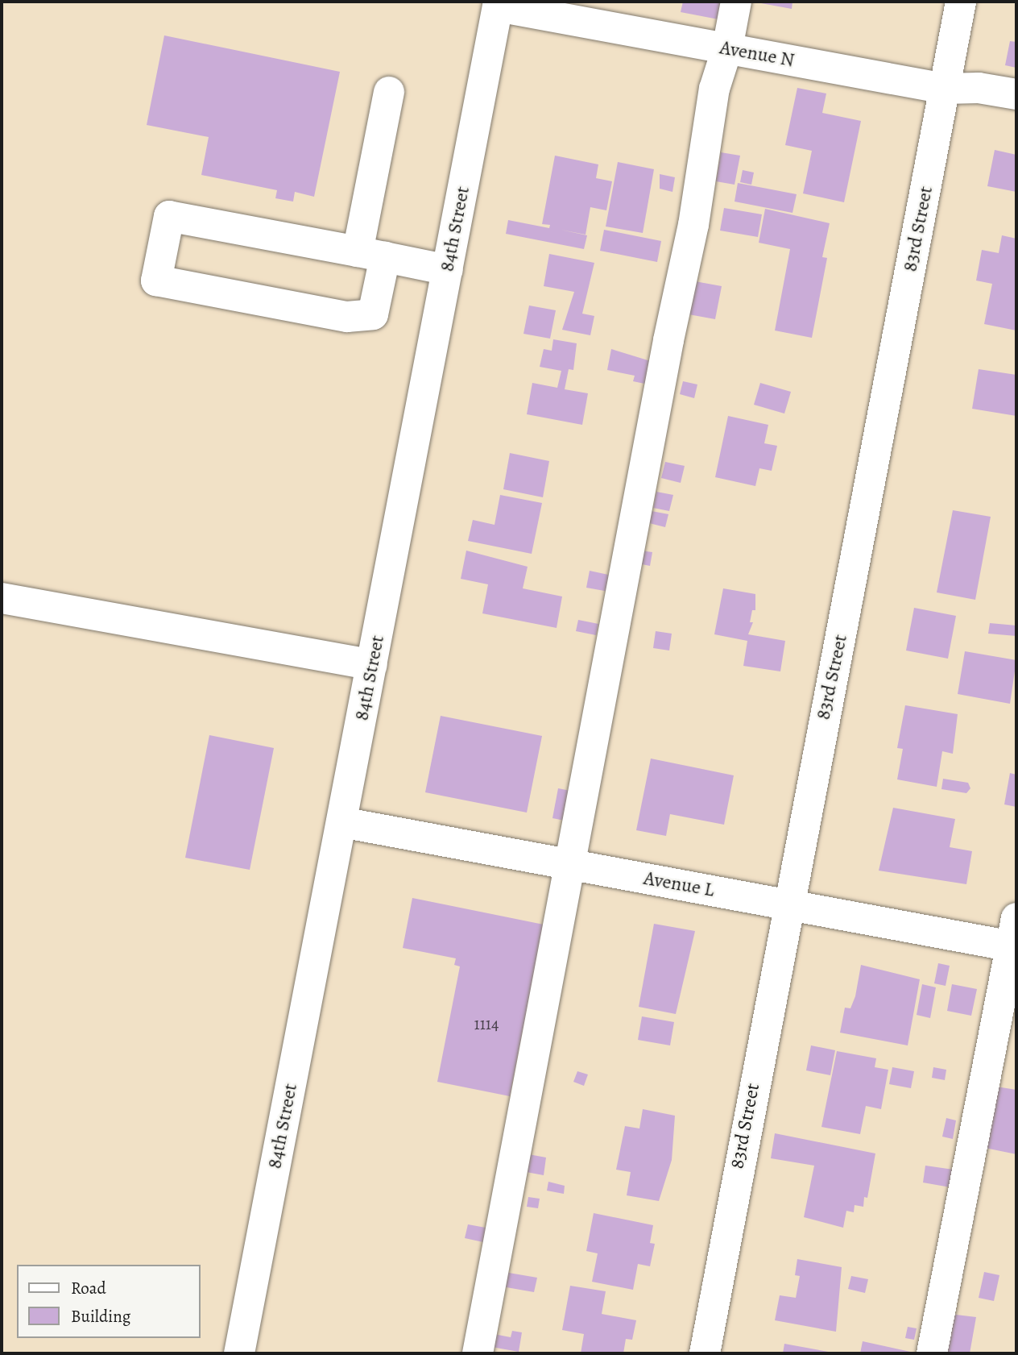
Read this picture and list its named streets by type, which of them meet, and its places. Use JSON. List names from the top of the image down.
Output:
{
  "streets": {
    "street": [
      "Avenue N",
      "84th Street",
      "83rd Street",
      "Avenue L"
    ]
  },
  "crossings": [
    ["Avenue N", "84th Street"],
    ["Avenue N", "83rd Street"],
    ["84th Street", "Avenue L"],
    ["83rd Street", "Avenue L"]
  ],
  "house_numbers": ["1114"],
  "legend": ["Road", "Building"]
}
